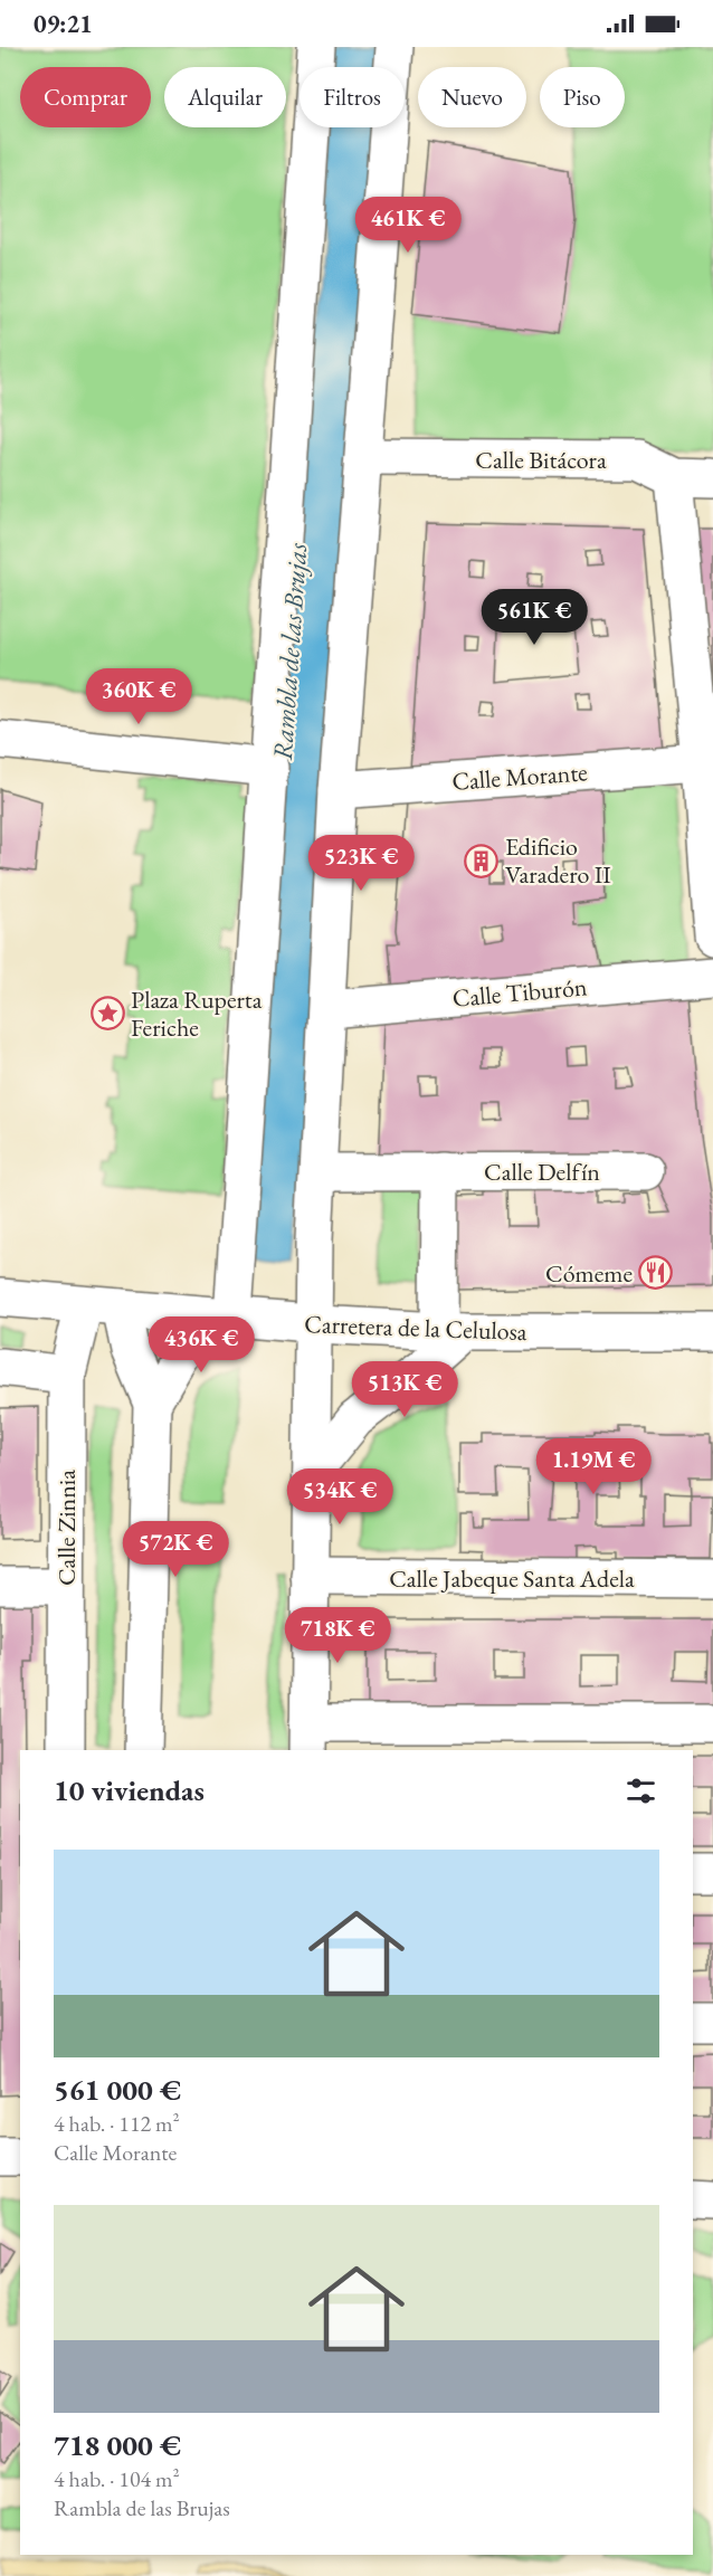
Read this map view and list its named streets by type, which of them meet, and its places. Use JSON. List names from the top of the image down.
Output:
{
  "streets": {
    "main road": [
      "Calle Bitácora",
      "Calle Morante",
      "Calle Tiburón",
      "Calle Delfín",
      "Carretera de la Celulosa",
      "Calle Zinnia",
      "Calle Jabeque Santa Adela"
    ]
  },
  "crossings": [
    ["Carretera de la Celulosa", "Calle Zinnia"]
  ],
  "water": ["Rambla de las Brujas"],
  "places": {
    "building": ["Edificio Varadero II"],
    "place": ["Plaza Ruperta Feriche"],
    "restaurant": ["Cómeme"]
  },
  "page": {
    "status": "09:21",
    "chip": [
      "Comprar",
      "Alquilar",
      "Filtros",
      "Nuevo",
      "Piso"
    ],
    "price": [
      "461K €",
      "561K €",
      "360K €",
      "523K €",
      "436K €",
      "513K €",
      "1.19M €",
      "534K €",
      "572K €",
      "718K €"
    ],
    "heading": "10 viviendas",
    "list": [
      {
        "name": "561 000 €",
        "note": "4 hab. · 112 m² · Calle Morante"
      },
      {
        "name": "718 000 €",
        "note": "4 hab. · 104 m² · Rambla de las Brujas"
      }
    ]
  }
}
